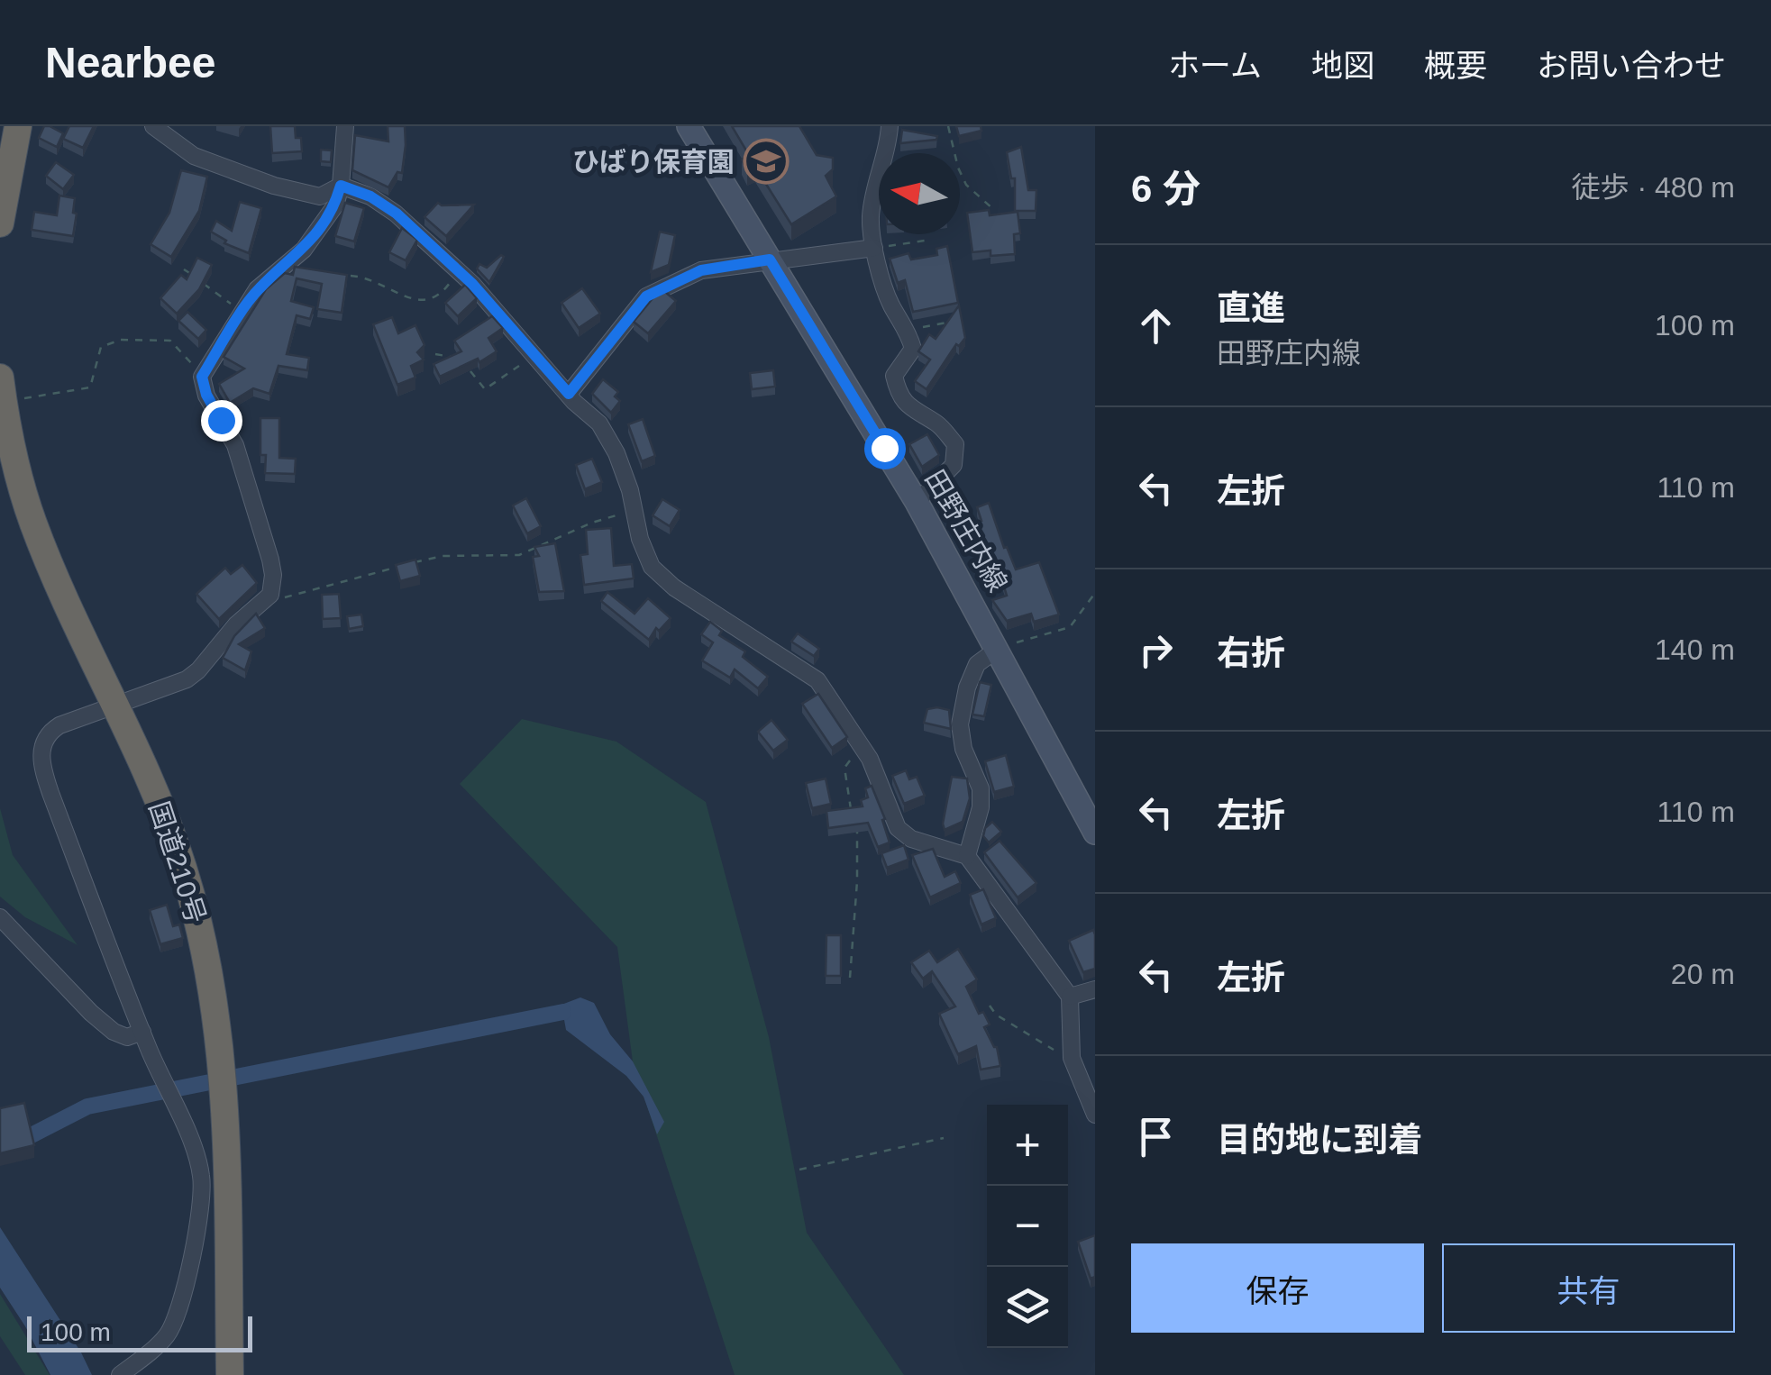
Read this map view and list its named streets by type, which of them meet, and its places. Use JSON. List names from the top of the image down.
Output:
{
  "streets": {
    "highway": ["国道210号"],
    "main road": ["田野庄内線"]
  },
  "places": {
    "school or university": ["ひばり保育園"]
  },
  "scale_bar": "100 m",
  "north": "left",
  "page": {
    "header": "Nearbee",
    "nav": [
      "ホーム",
      "地図",
      "概要",
      "お問い合わせ"
    ],
    "heading": ["6 分", "徒歩 · 480 m"],
    "list": [
      ["直進", "田野庄内線", "100 m"],
      ["左折", "110 m"],
      ["右折", "140 m"],
      ["左折", "110 m"],
      ["左折", "20 m"],
      "目的地に到着"
    ],
    "map_buttons": ["+", "−"],
    "buttons": ["保存", "共有"],
    "scale": "100 m"
  }
}
